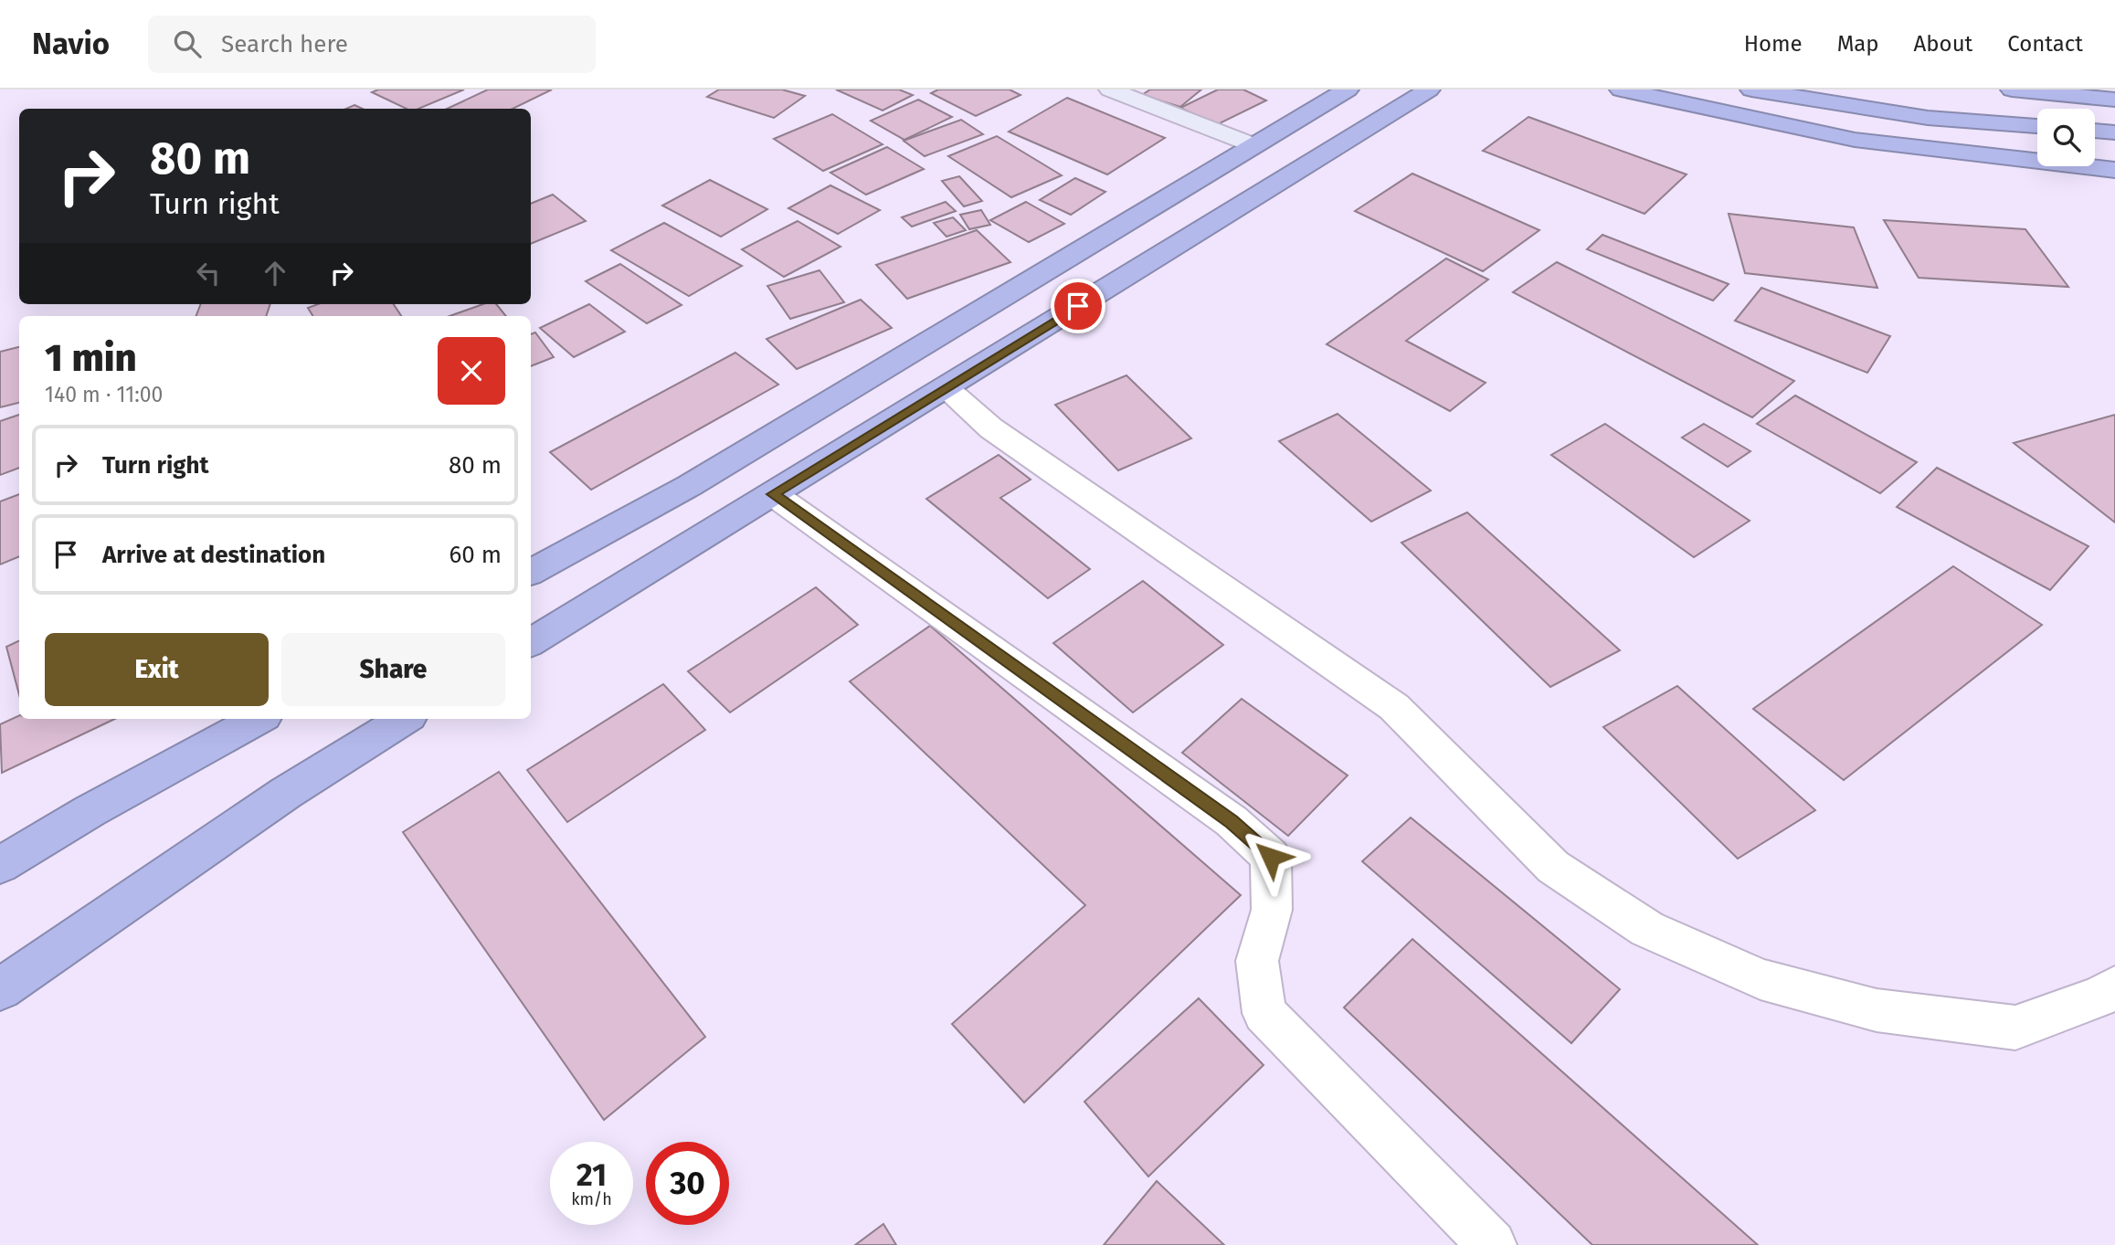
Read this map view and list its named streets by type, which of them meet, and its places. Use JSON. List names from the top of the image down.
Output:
{
  "page": {
    "header": "Navio",
    "search": "Search here",
    "nav": [
      "Home",
      "Map",
      "About",
      "Contact"
    ],
    "turn": ["80 m", "Turn right"],
    "heading": ["1 min", "140 m · 11:00"],
    "list": [
      {
        "name": "Turn right",
        "value": "80 m"
      },
      {
        "name": "Arrive at destination",
        "value": "60 m"
      }
    ],
    "buttons": ["Exit", "Share"],
    "speed": "21 km/h",
    "limit": "30"
  }
}
